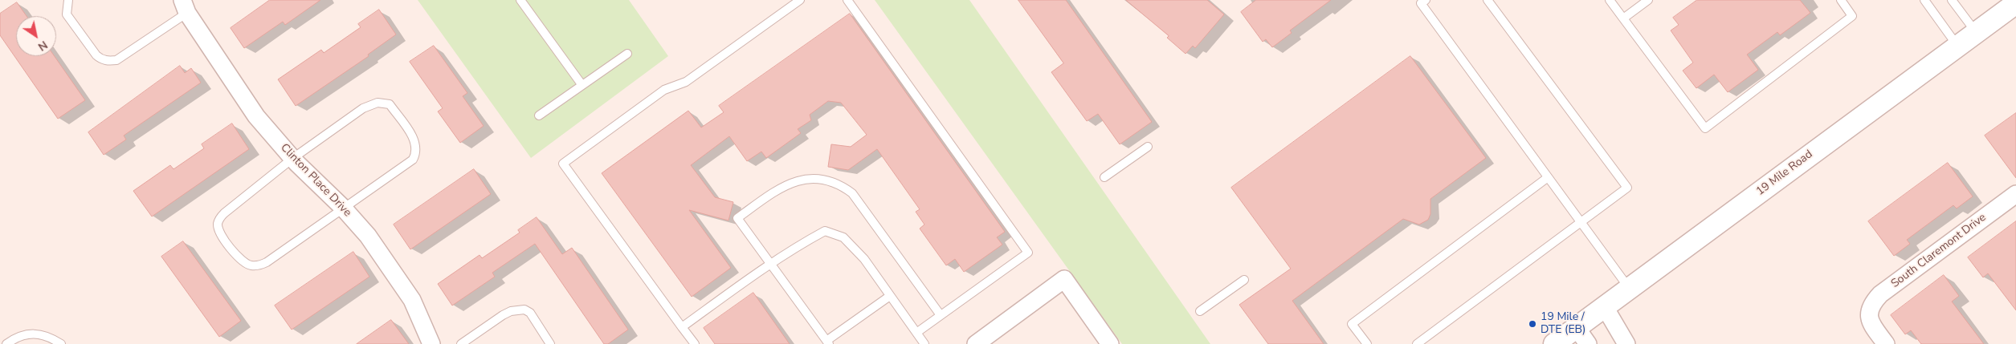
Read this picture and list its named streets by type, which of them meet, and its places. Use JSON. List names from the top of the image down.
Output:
{
  "streets": {
    "street": ["19 Mile Road", "Clinton Place Drive", "South Claremont Drive"]
  },
  "places": ["19 Mile / DTE (EB)"],
  "north": "bottom right"
}
